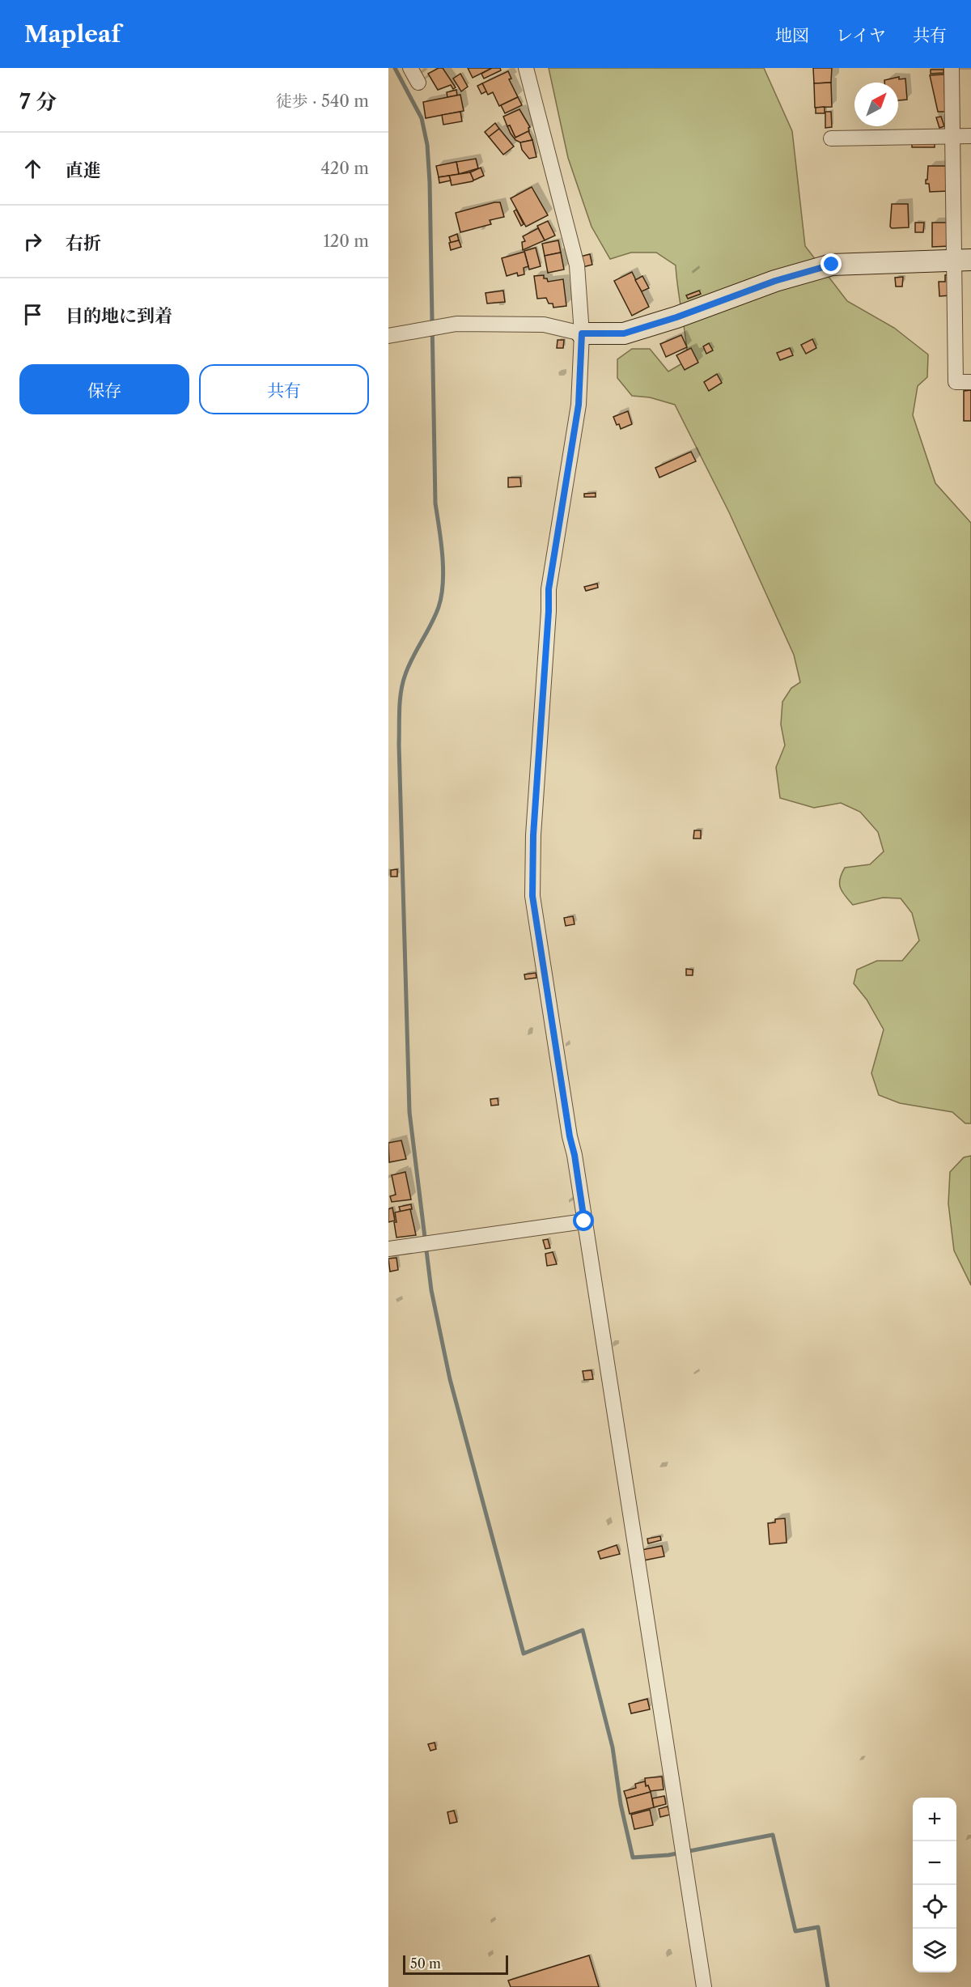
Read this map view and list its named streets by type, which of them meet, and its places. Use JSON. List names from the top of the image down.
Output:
{
  "scale_bar": "50 m",
  "north": "top right",
  "page": {
    "header": "Mapleaf",
    "nav": ["地図", "レイヤ", "共有"],
    "heading": ["7 分", "徒歩 · 540 m"],
    "list": [
      ["直進", "420 m"],
      ["右折", "120 m"],
      "目的地に到着"
    ],
    "buttons": ["保存", "共有"],
    "map_buttons": ["+", "−"],
    "scale": "50 m"
  }
}
